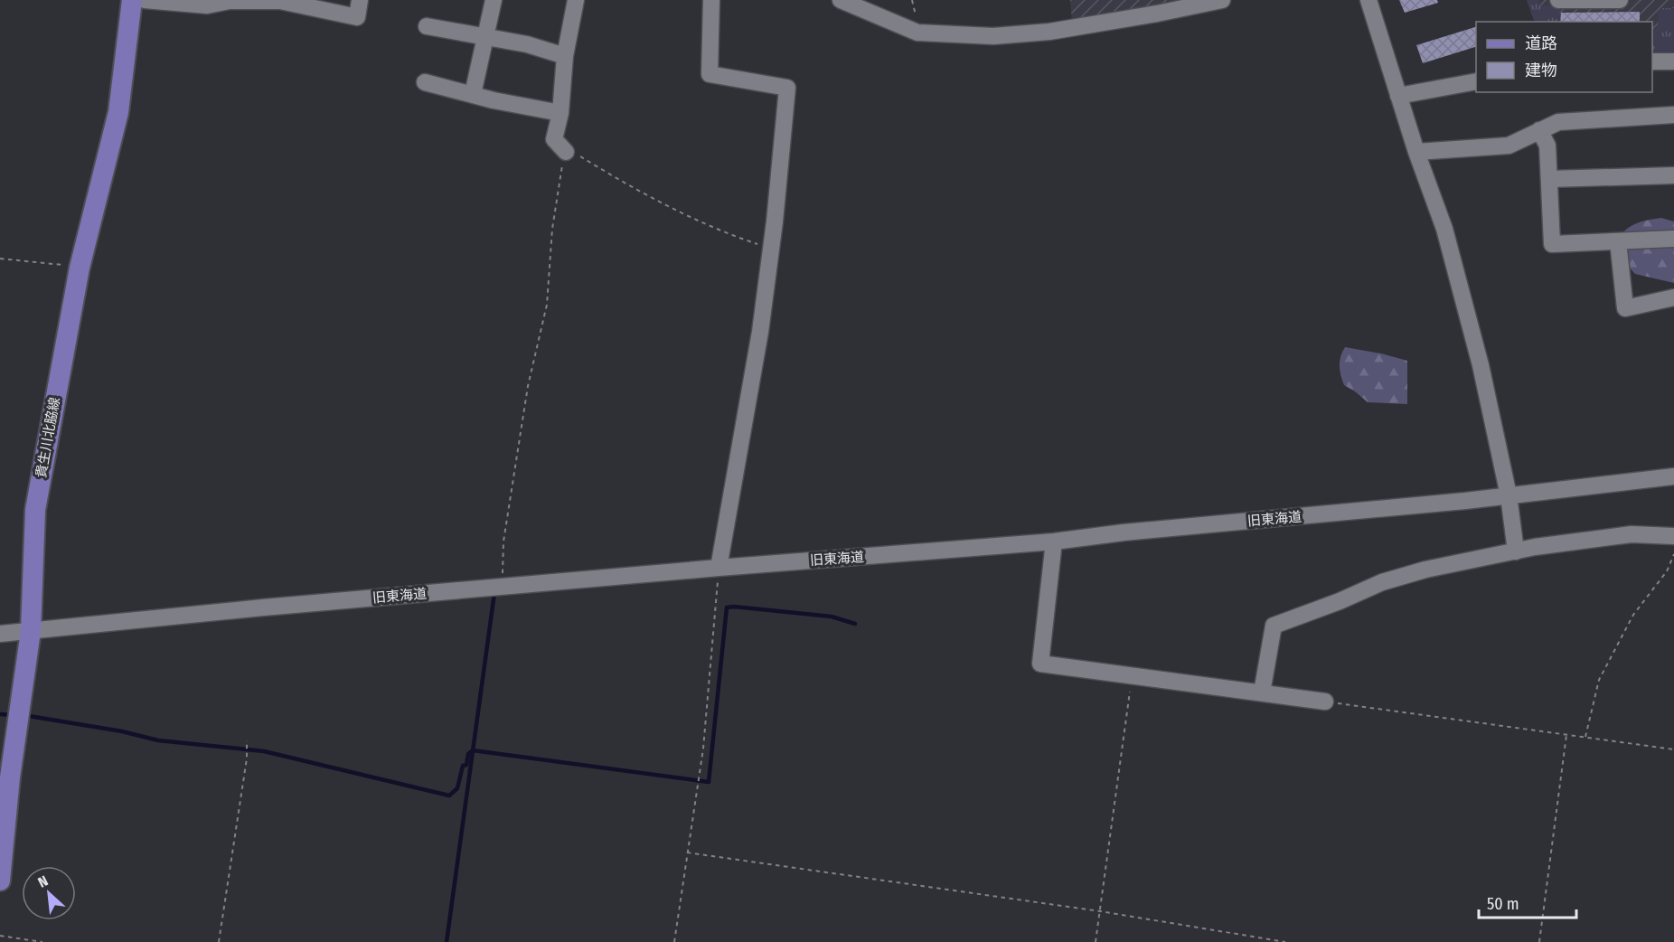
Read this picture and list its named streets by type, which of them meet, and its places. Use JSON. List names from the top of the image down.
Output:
{
  "streets": {
    "main road": ["貴生川北脇線"],
    "street": ["旧東海道"]
  },
  "crossings": [
    ["貴生川北脇線", "旧東海道"]
  ],
  "legend": ["道路", "建物"],
  "scale_bar": "50 m",
  "north": "top left"
}
